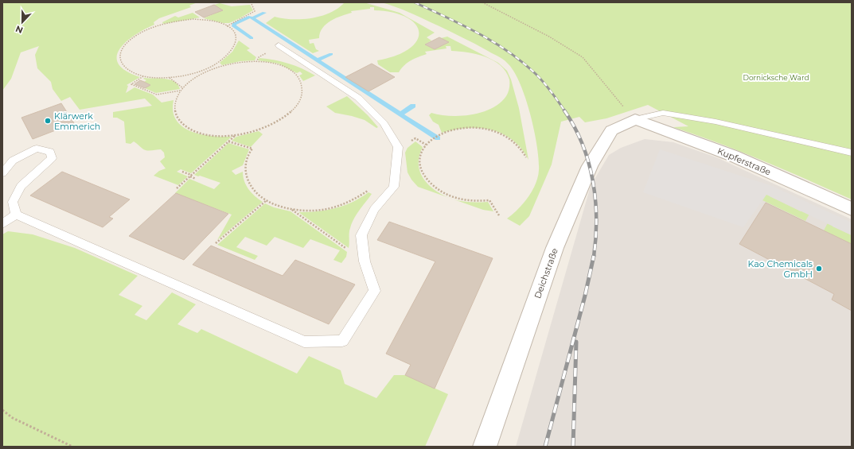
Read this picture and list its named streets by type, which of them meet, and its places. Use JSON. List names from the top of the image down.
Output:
{
  "streets": {
    "street": ["Kupferstraße", "Deichstraße"]
  },
  "crossings": [
    ["Kupferstraße", "Deichstraße"]
  ],
  "parks": ["Dornicksche Ward"],
  "places": ["Klärwerk Emmerich", "Kao Chemicals GmbH"],
  "north": "bottom"
}
